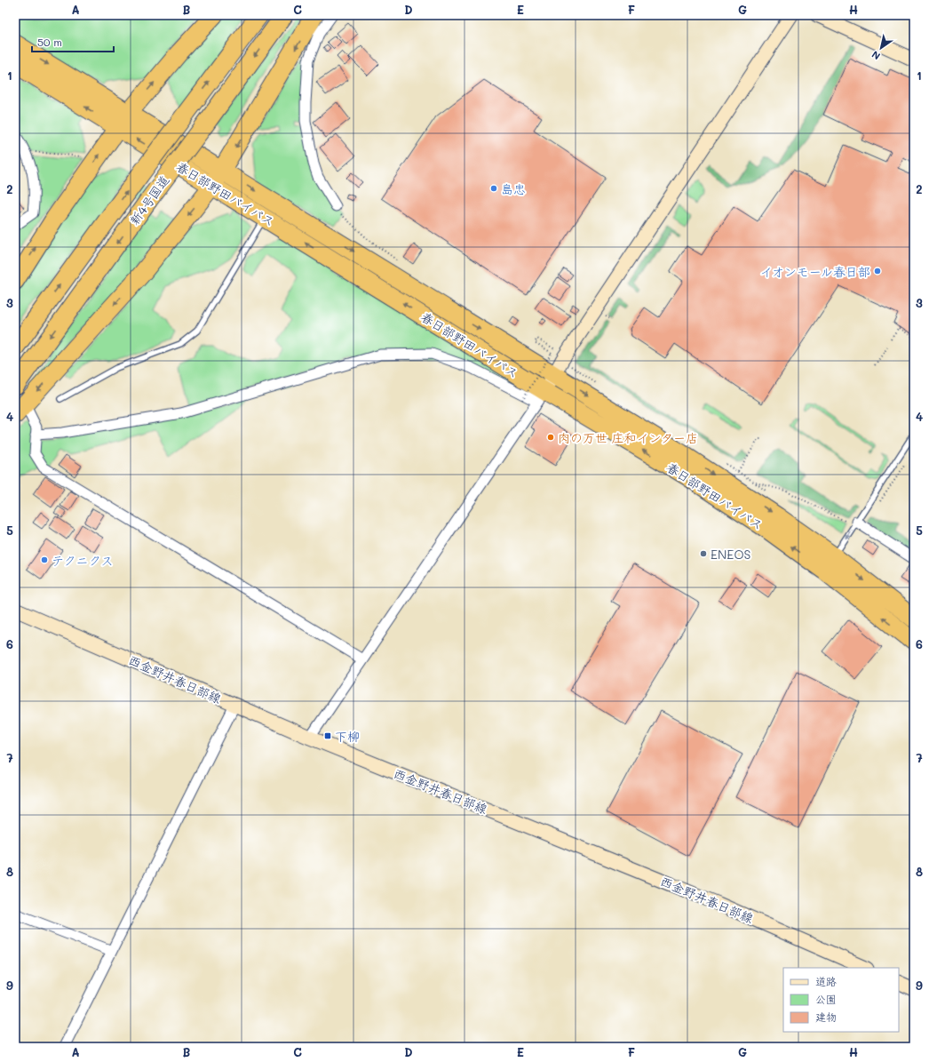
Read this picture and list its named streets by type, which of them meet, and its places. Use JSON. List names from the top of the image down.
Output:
{
  "streets": {
    "highway": ["春日部野田バイパス", "新4号国道"],
    "main road": ["西金野井春日部線"]
  },
  "places": {
    "other": [
      "島忠",
      "イオンモール春日部",
      "肉の万世 庄和インター店",
      "ENEOS",
      "テクニクス"
    ],
    "transit": ["下柳"]
  },
  "legend": ["道路", "公園", "建物"],
  "scale_bar": "50 m",
  "north": "bottom left",
  "grid": {
    "columns": [
      "A",
      "B",
      "C",
      "D",
      "E",
      "F",
      "G",
      "H"
    ],
    "rows": [
      "1",
      "2",
      "3",
      "4",
      "5",
      "6",
      "7",
      "8",
      "9"
    ]
  }
}
